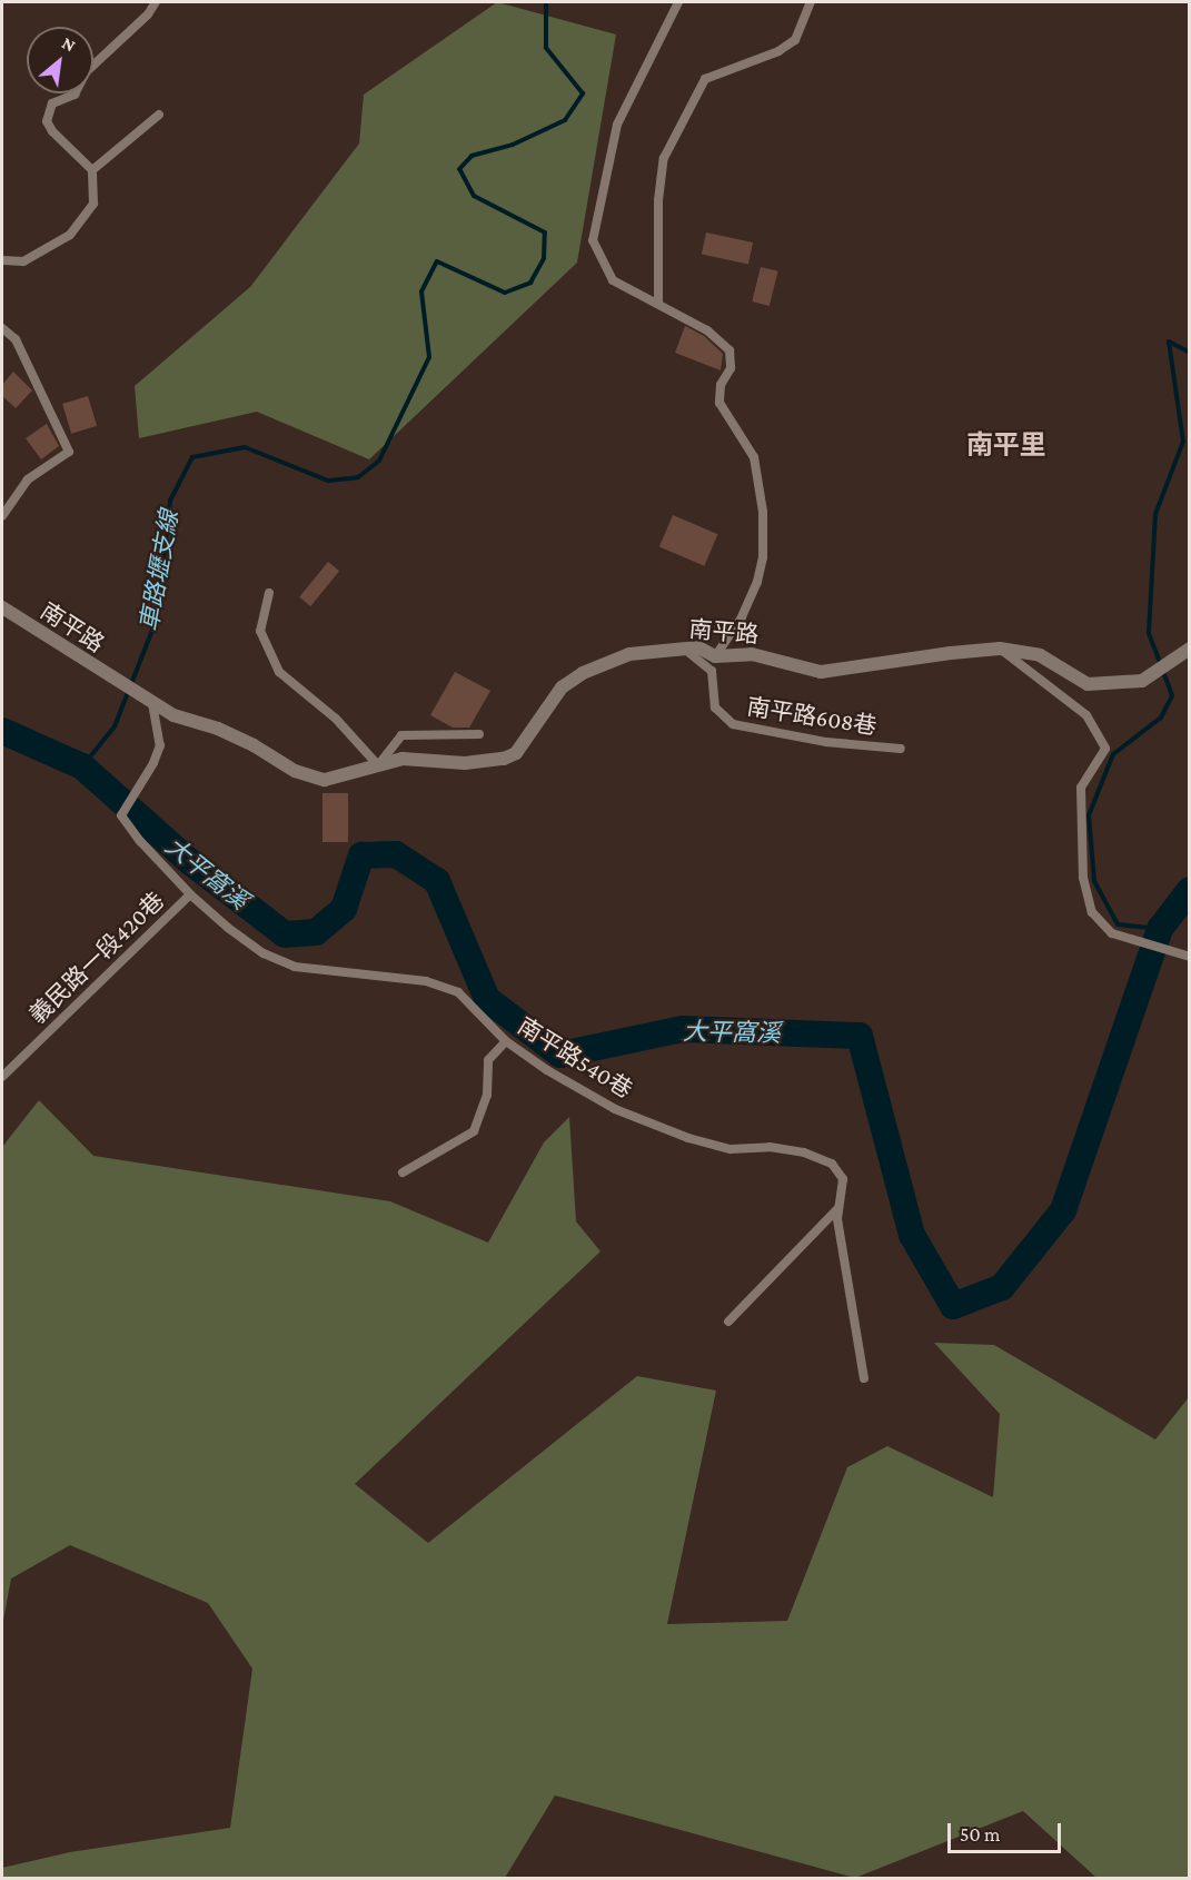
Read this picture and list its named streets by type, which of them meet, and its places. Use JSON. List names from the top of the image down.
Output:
{
  "streets": {
    "street": ["南平路"],
    "lane": ["南平路608巷", "義民路一段420巷", "南平路540巷"]
  },
  "crossings": [
    ["南平路", "南平路608巷"],
    ["南平路", "南平路540巷"],
    ["義民路一段420巷", "南平路540巷"]
  ],
  "districts": ["南平里"],
  "water": ["車路壢支線", "大平窩溪"],
  "scale_bar": "50 m",
  "north": "top right"
}
